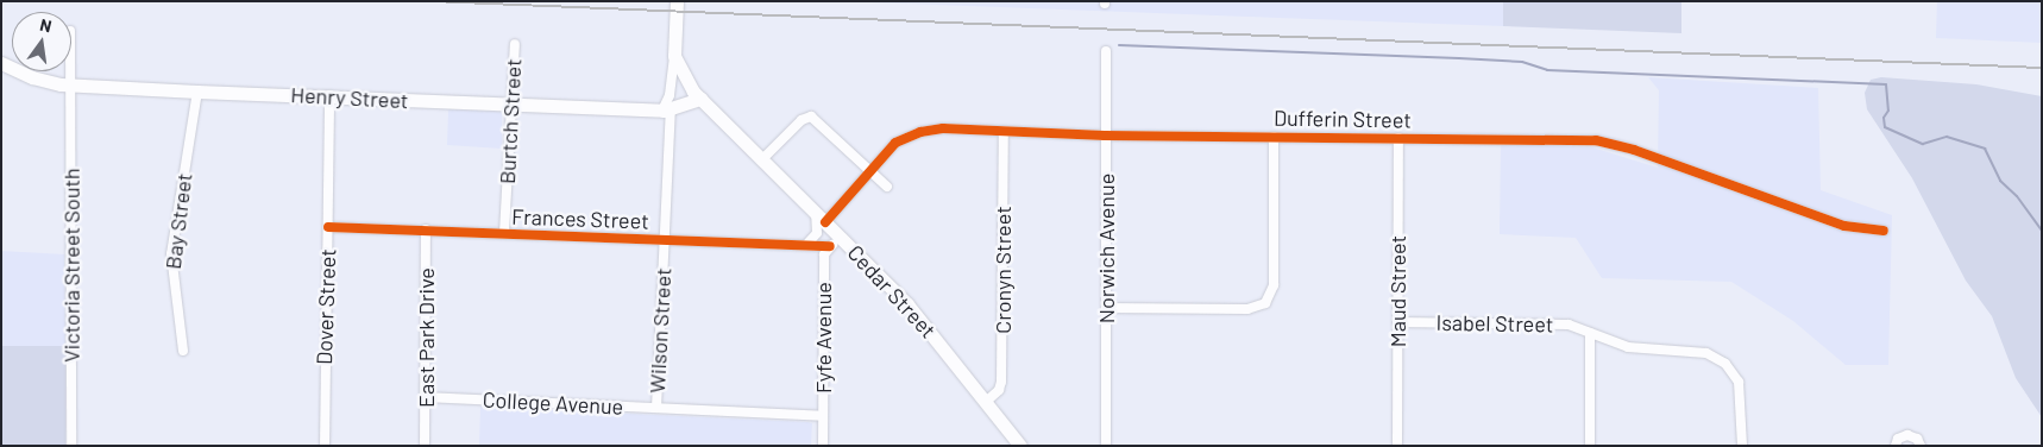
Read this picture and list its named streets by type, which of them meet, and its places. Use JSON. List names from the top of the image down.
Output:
{
  "streets": {
    "main road": ["Henry Street", "Cedar Street", "Wilson Street"],
    "street": [
      "Dufferin Street",
      "Burtch Street",
      "Frances Street",
      "Bay Street",
      "Norwich Avenue",
      "Victoria Street South",
      "Cronyn Street",
      "Maud Street",
      "Dover Street",
      "Isabel Street",
      "East Park Drive",
      "Fyfe Avenue",
      "College Avenue"
    ]
  },
  "crossings": [
    ["Henry Street", "Burtch Street"],
    ["Henry Street", "Bay Street"],
    ["Henry Street", "Victoria Street South"],
    ["Henry Street", "Cedar Street"],
    ["Henry Street", "Dover Street"],
    ["Henry Street", "Wilson Street"],
    ["Dufferin Street", "Norwich Avenue"],
    ["Dufferin Street", "Cronyn Street"],
    ["Dufferin Street", "Cedar Street"],
    ["Dufferin Street", "Maud Street"],
    ["Burtch Street", "Frances Street"],
    ["Frances Street", "Cedar Street"],
    ["Frances Street", "Dover Street"],
    ["Frances Street", "Wilson Street"],
    ["Frances Street", "East Park Drive"],
    ["Frances Street", "Fyfe Avenue"],
    ["Cronyn Street", "Cedar Street"],
    ["Cedar Street", "Wilson Street"],
    ["Cedar Street", "Fyfe Avenue"],
    ["Maud Street", "Isabel Street"],
    ["Wilson Street", "College Avenue"],
    ["East Park Drive", "College Avenue"],
    ["Fyfe Avenue", "College Avenue"]
  ],
  "north": "top"
}
